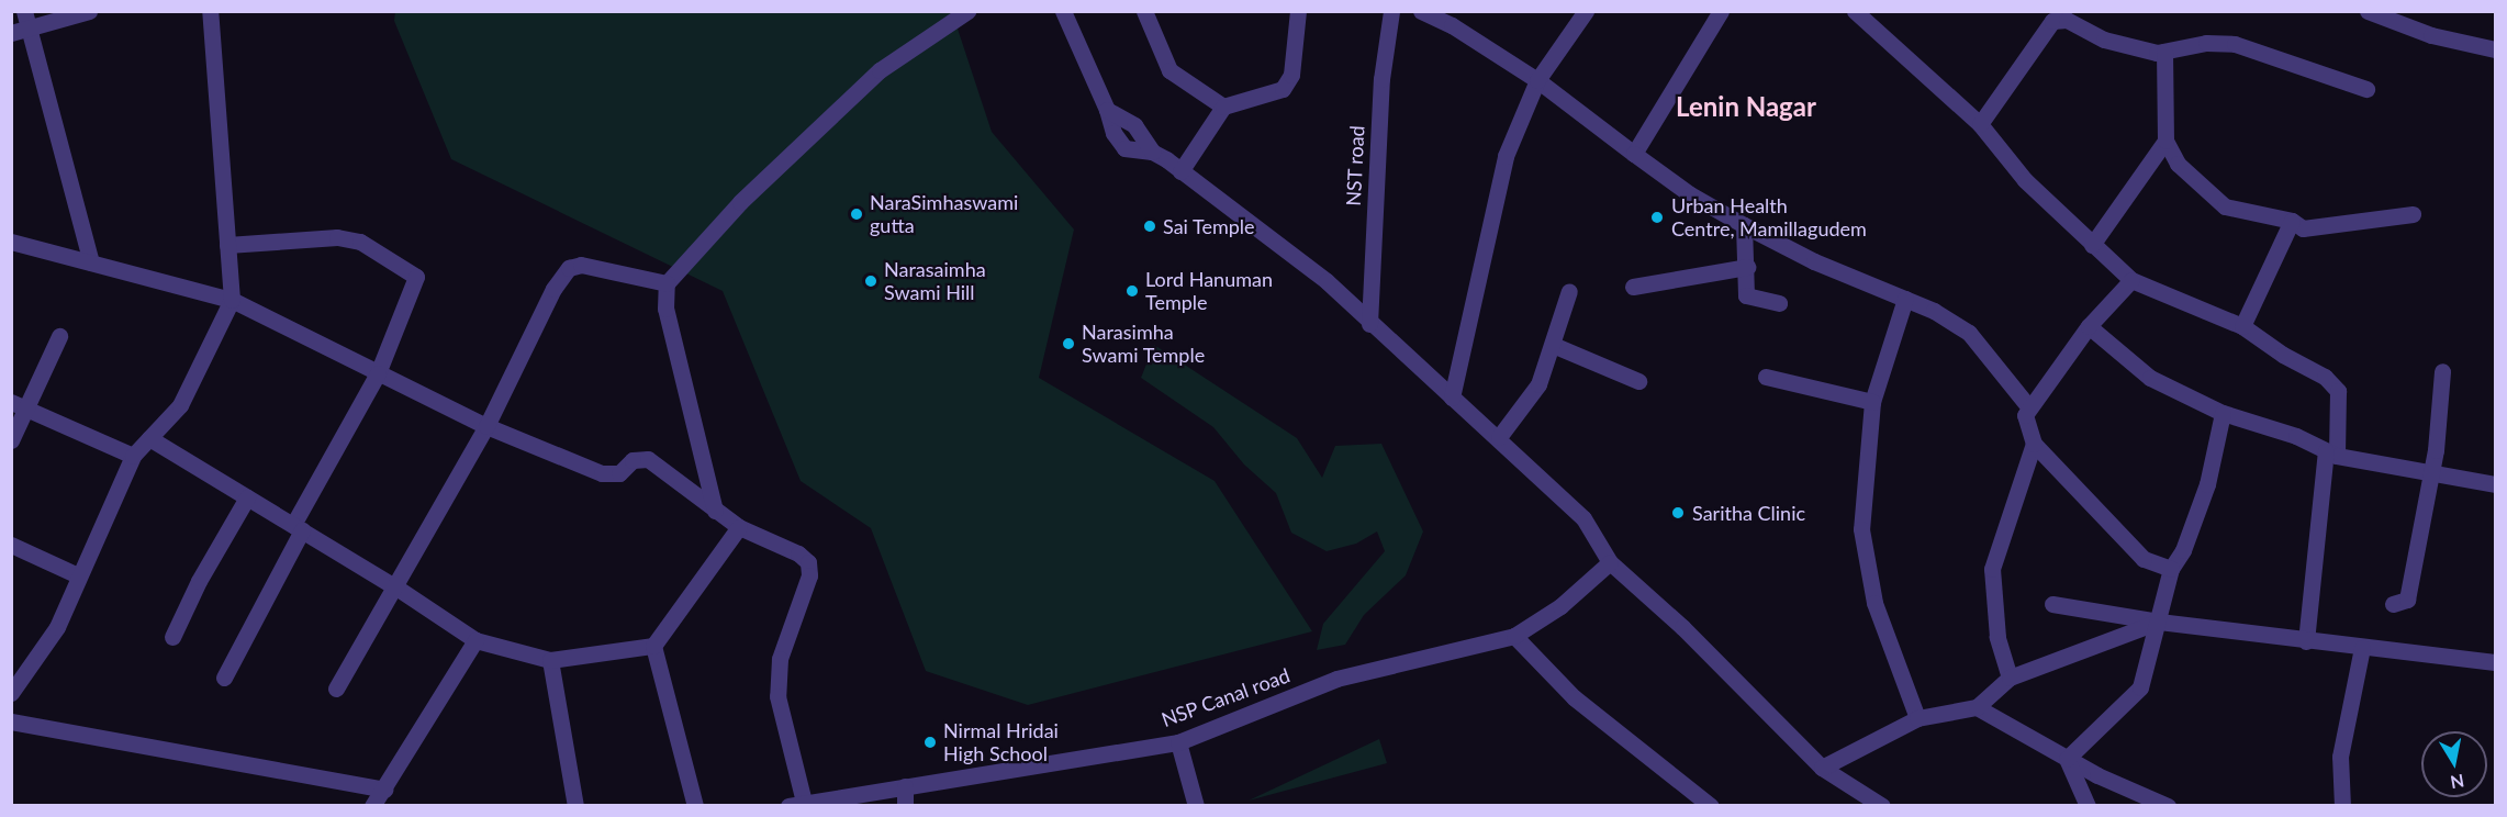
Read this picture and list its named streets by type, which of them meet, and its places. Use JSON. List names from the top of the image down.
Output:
{
  "streets": {
    "street": ["NST road", "NSP Canal road"]
  },
  "districts": ["Lenin Nagar"],
  "places": [
    "NaraSimhaswami gutta",
    "Urban Health Centre, Mamillagudem",
    "Sai Temple",
    "Narasaimha Swami Hill",
    "Lord Hanuman Temple",
    "Narasimha Swami Temple",
    "Saritha Clinic",
    "Nirmal Hridai High School"
  ],
  "north": "bottom"
}
